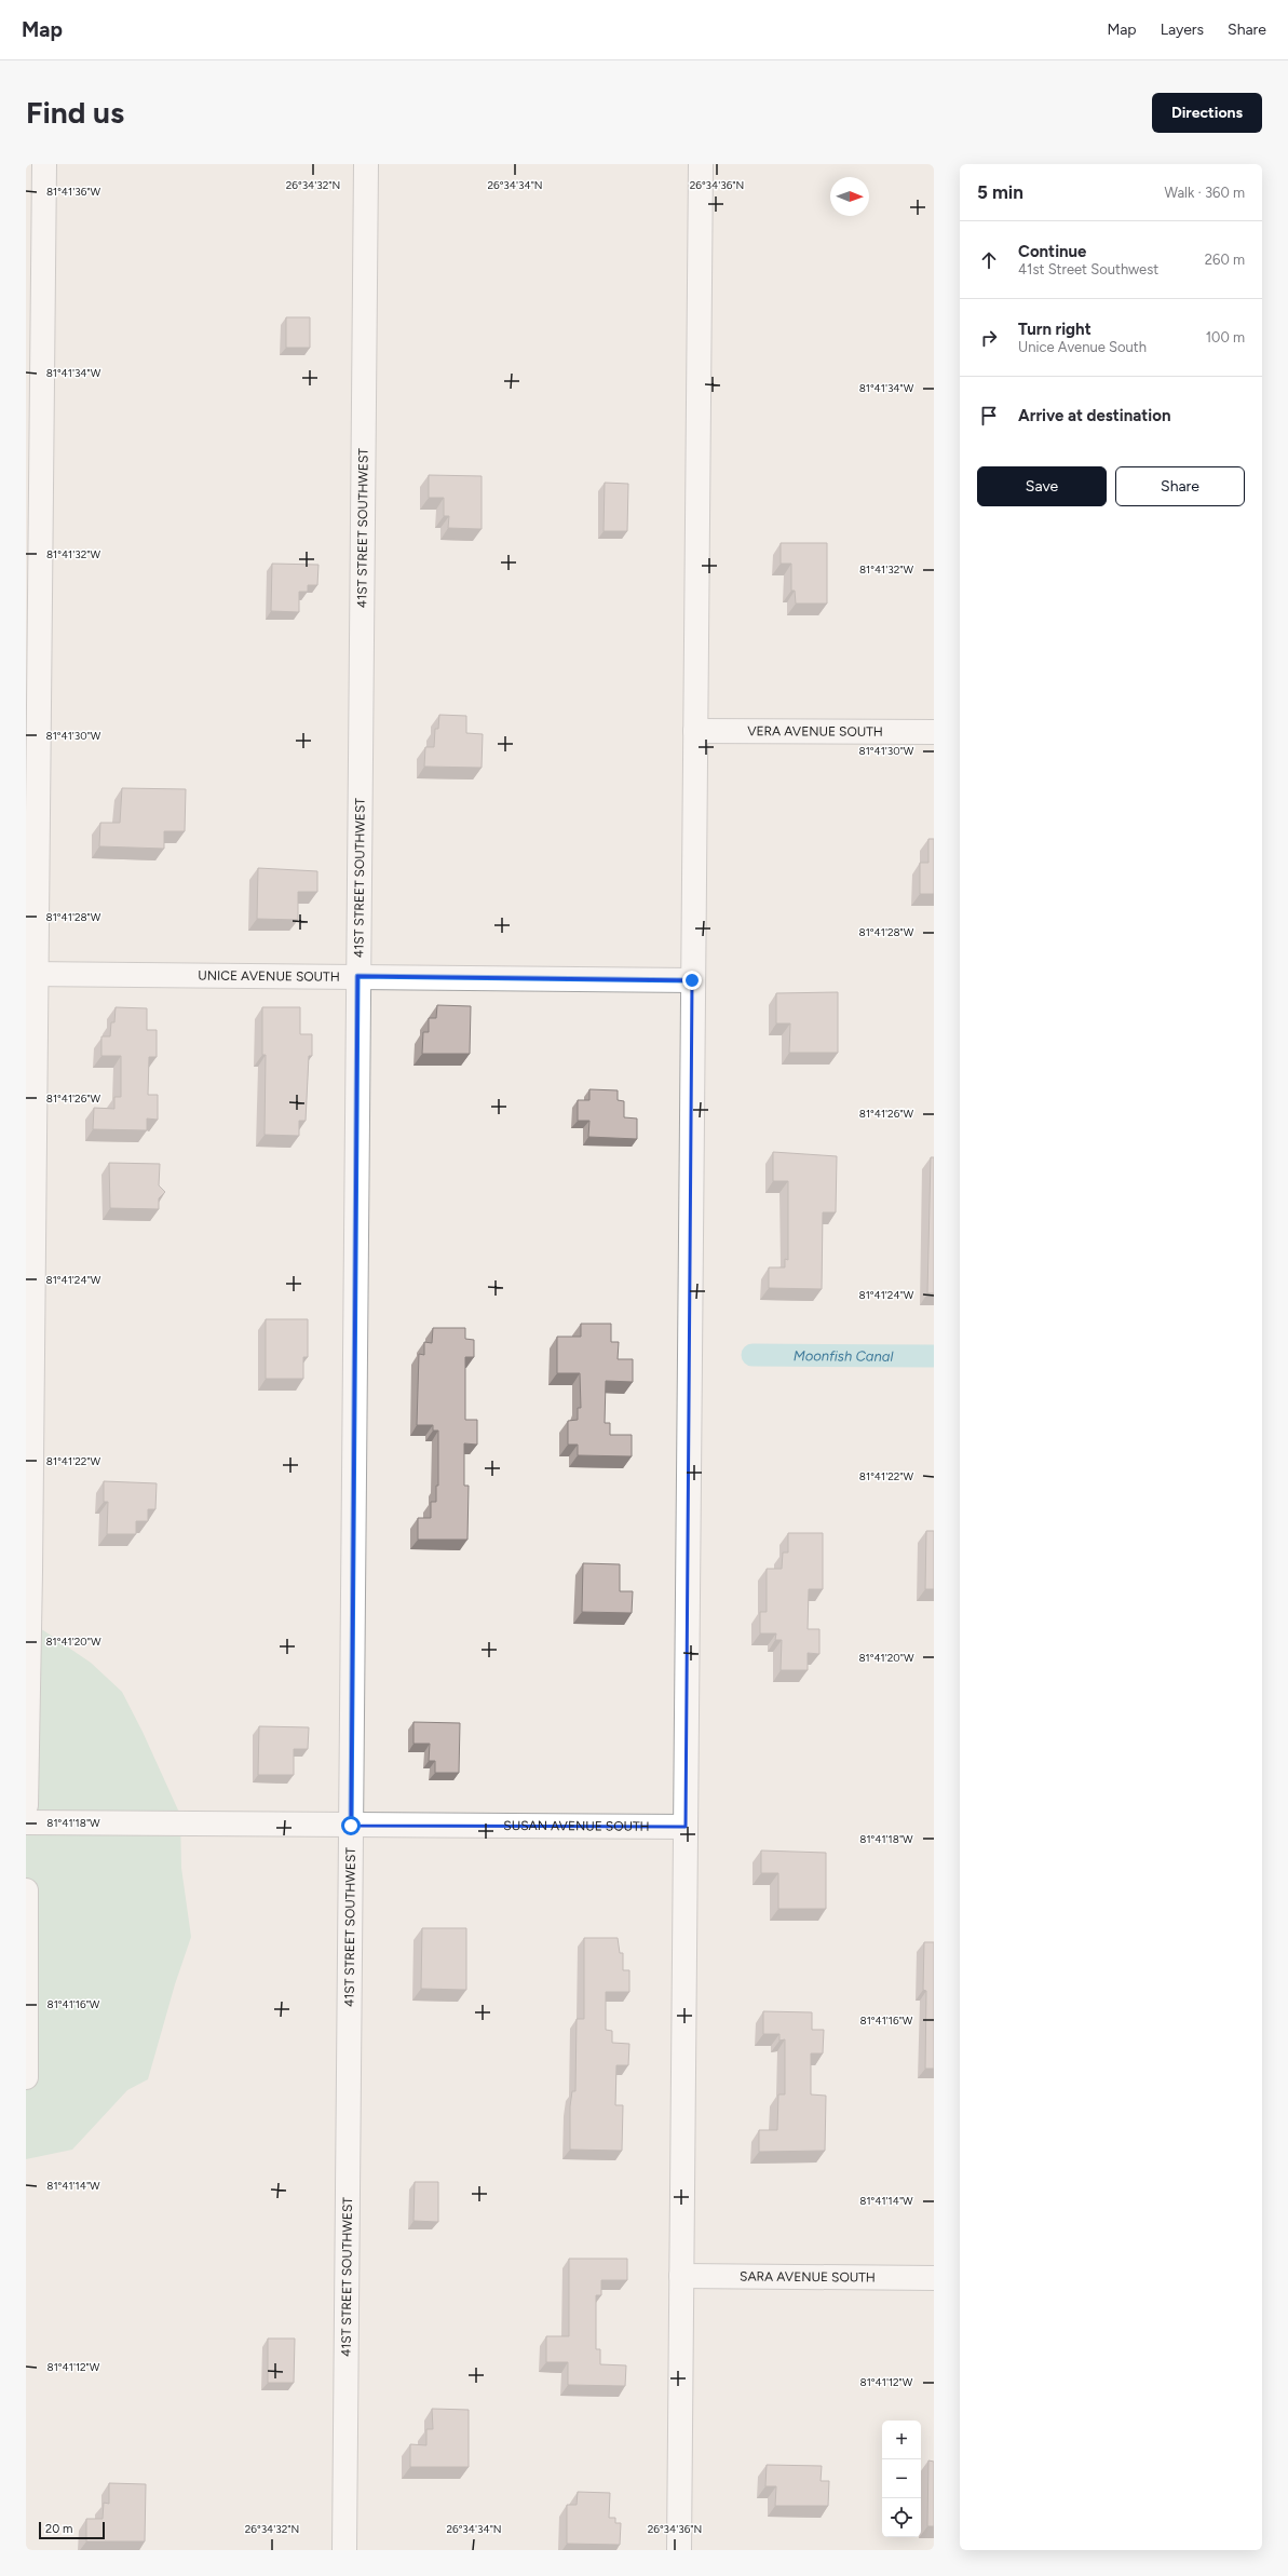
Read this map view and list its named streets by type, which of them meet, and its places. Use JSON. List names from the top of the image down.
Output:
{
  "streets": {
    "street": [
      "41ST STREET SOUTHWEST",
      "VERA AVENUE SOUTH",
      "UNICE AVENUE SOUTH",
      "SUSAN AVENUE SOUTH",
      "SARA AVENUE SOUTH"
    ]
  },
  "crossings": [
    ["41ST STREET SOUTHWEST", "UNICE AVENUE SOUTH"],
    ["41ST STREET SOUTHWEST", "SUSAN AVENUE SOUTH"]
  ],
  "water": ["Moonfish Canal"],
  "scale_bar": "20 m",
  "north": "right",
  "page": {
    "header": "Map",
    "nav": ["Map", "Layers", "Share"],
    "buttons": [
      "Directions",
      ["Save", "Share"]
    ],
    "title": "Find us",
    "heading": ["5 min", "Walk · 360 m"],
    "list": [
      ["Continue", "41st Street Southwest", "260 m"],
      ["Turn right", "Unice Avenue South", "100 m"],
      "Arrive at destination"
    ],
    "map_buttons": ["+", "−"],
    "scale": "20 m"
  },
  "coordinates": [
    "26°34'32\"N",
    "26°34'34\"N",
    "26°34'36\"N",
    "81°41'36\"W",
    "81°41'34\"W",
    "81°41'32\"W",
    "81°41'30\"W",
    "81°41'28\"W",
    "81°41'26\"W",
    "81°41'24\"W",
    "81°41'22\"W",
    "81°41'20\"W",
    "81°41'18\"W",
    "81°41'16\"W",
    "81°41'14\"W",
    "81°41'12\"W"
  ]
}
